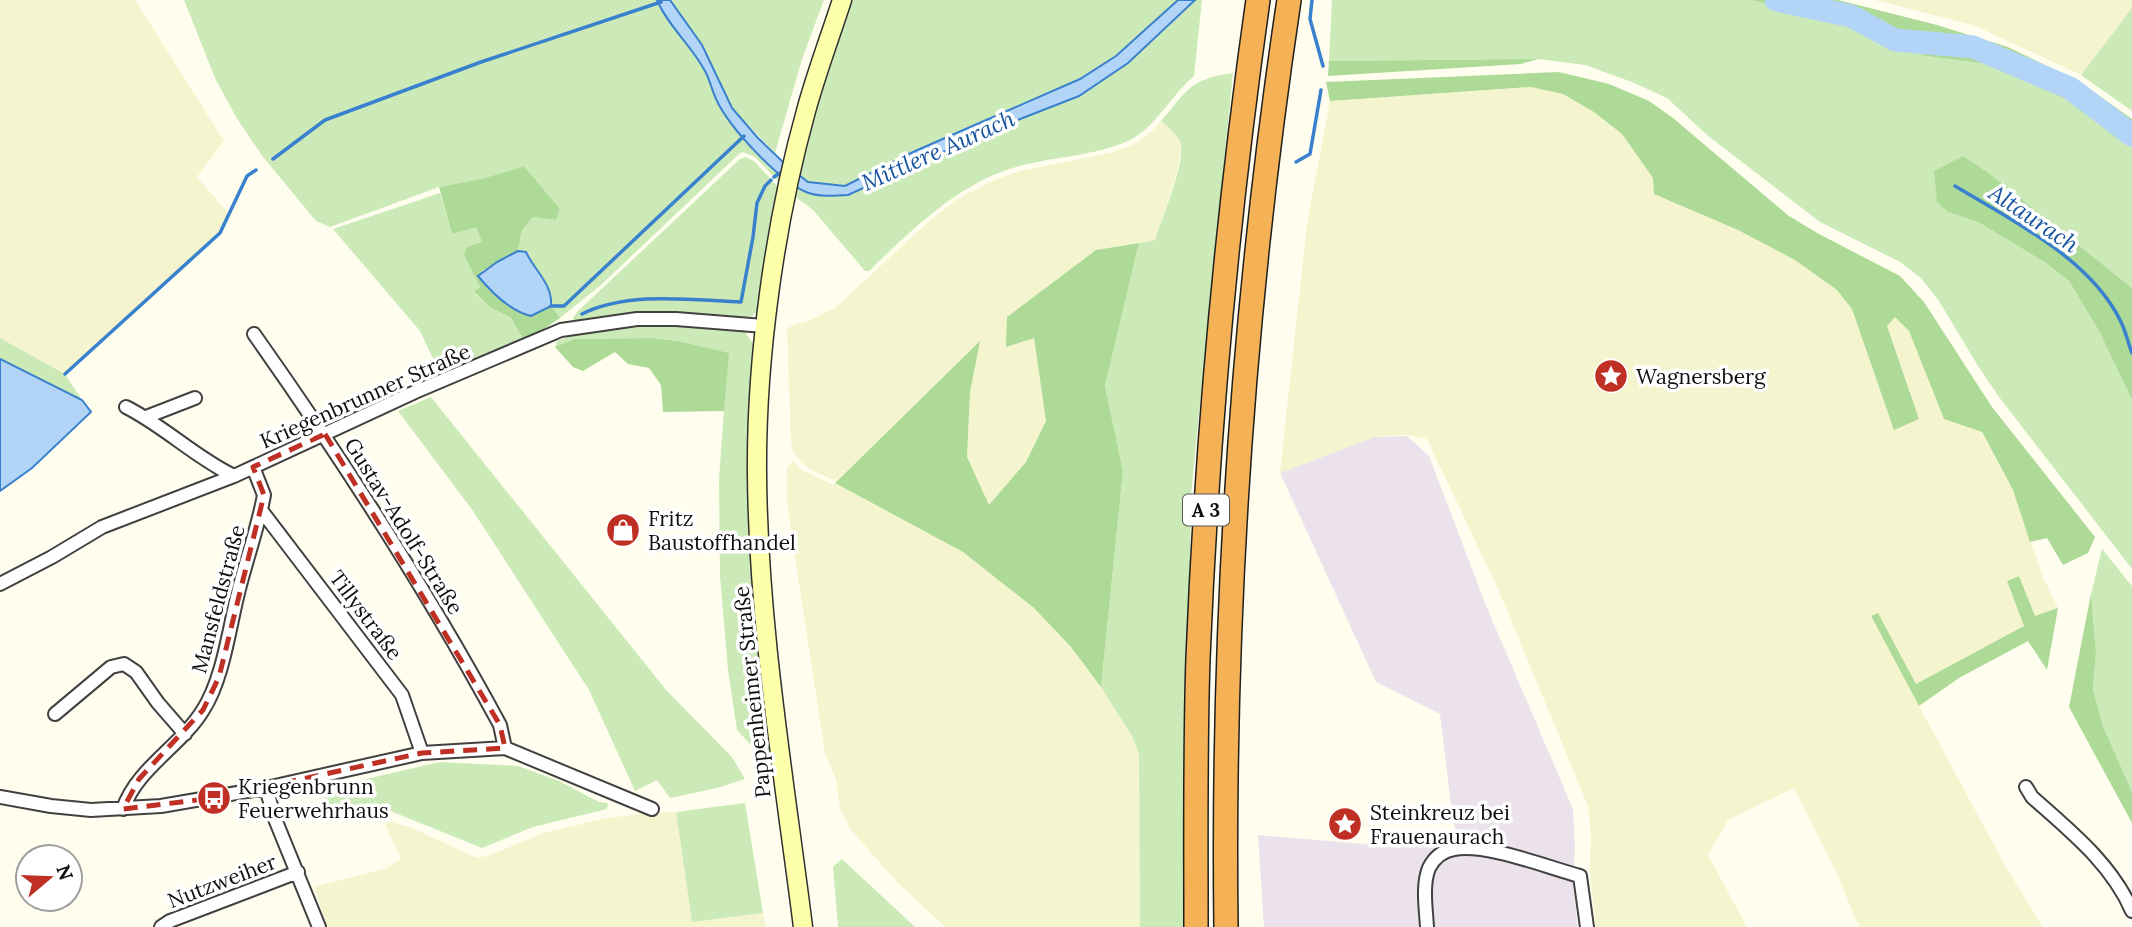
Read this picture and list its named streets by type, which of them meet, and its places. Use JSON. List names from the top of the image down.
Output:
{
  "streets": {
    "highway": ["A 3"],
    "street": [
      "Kriegenbrunner Straße",
      "Gustav-Adolf-Straße",
      "Mansfeldstraße",
      "Tillystraße",
      "Pappenheimer Straße",
      "Nutzweiher"
    ]
  },
  "crossings": [
    ["Kriegenbrunner Straße", "Gustav-Adolf-Straße"],
    ["Kriegenbrunner Straße", "Mansfeldstraße"],
    ["Kriegenbrunner Straße", "Pappenheimer Straße"],
    ["Mansfeldstraße", "Tillystraße"]
  ],
  "water": ["Mittlere Aurach", "Altaurach"],
  "places": {
    "place": ["Wagnersberg", "Steinkreuz bei Frauenaurach"],
    "shop": ["Fritz Baustoffhandel"],
    "bus stop": ["Kriegenbrunn Feuerwehrhaus"]
  },
  "north": "right"
}
